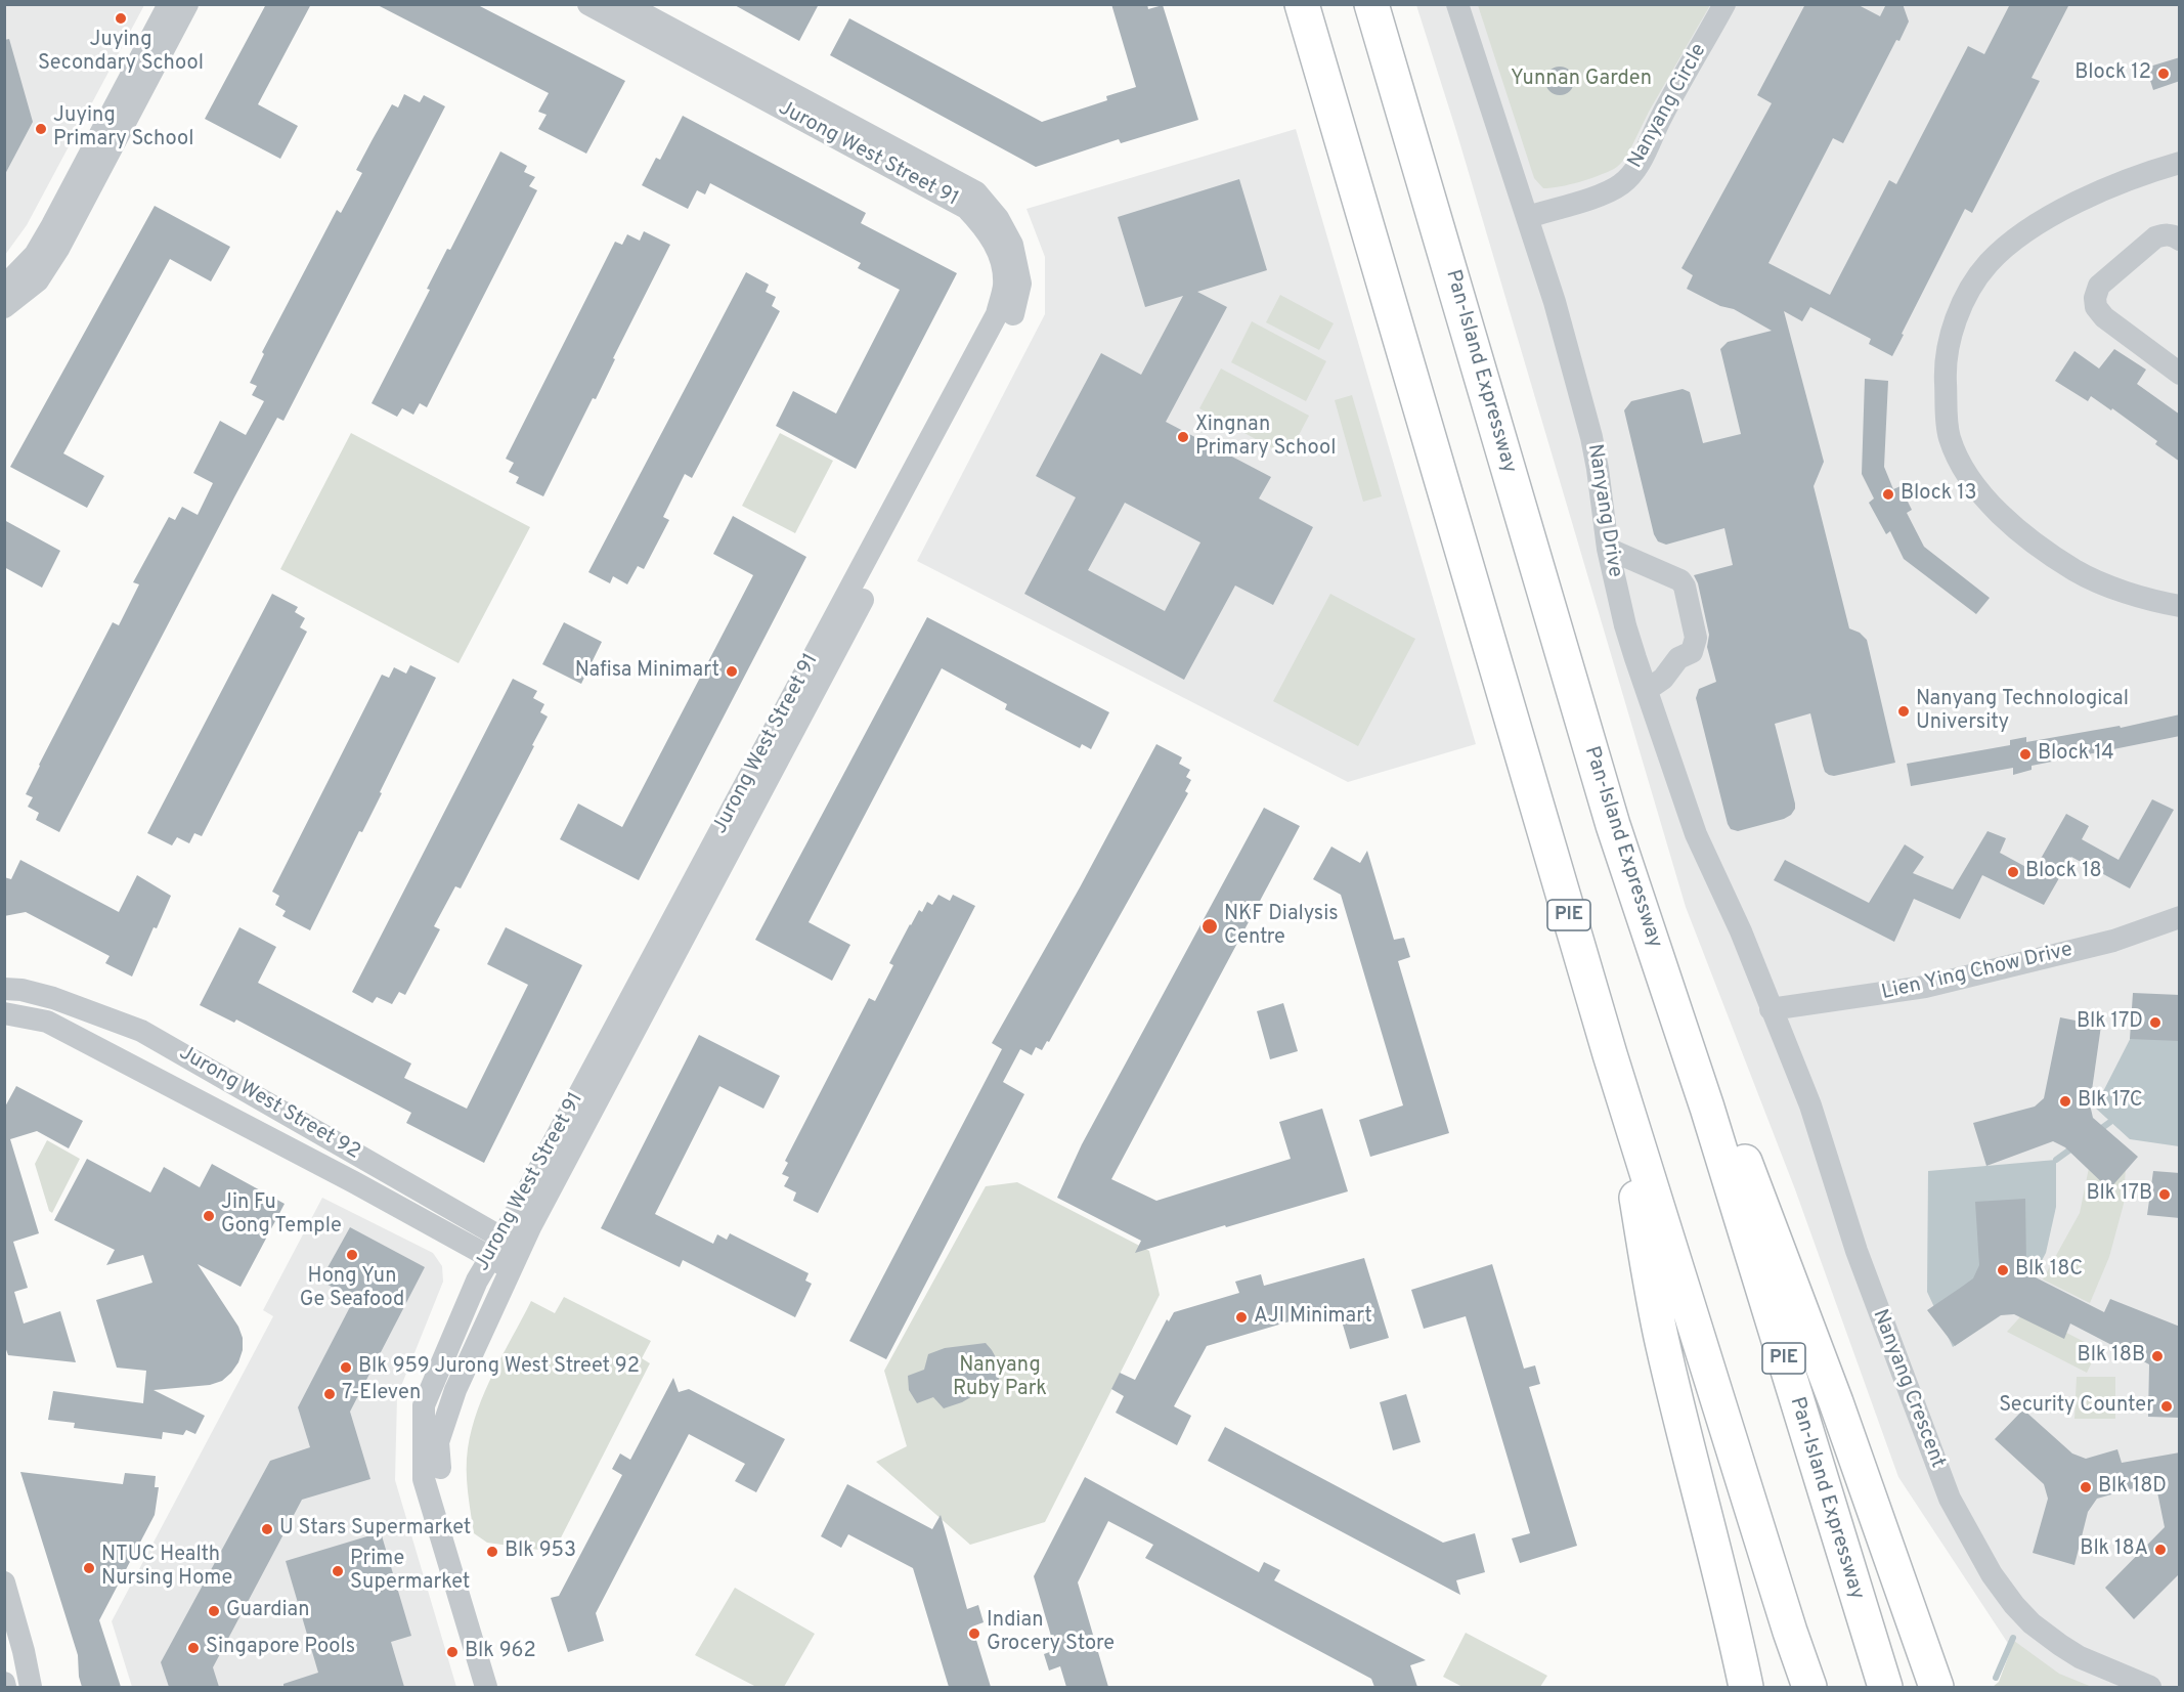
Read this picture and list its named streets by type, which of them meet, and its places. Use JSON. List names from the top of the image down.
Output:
{
  "streets": {
    "highway": ["Pan-Island Expressway", "PIE"],
    "street": [
      "Nanyang Circle",
      "Jurong West Street 91",
      "Nanyang Drive",
      "Lien Ying Chow Drive",
      "Jurong West Street 92",
      "Nanyang Crescent"
    ]
  },
  "crossings": [
    ["Nanyang Circle", "Nanyang Drive"],
    ["Jurong West Street 91", "Jurong West Street 92"],
    ["Nanyang Drive", "Lien Ying Chow Drive"],
    ["Nanyang Drive", "Nanyang Crescent"],
    ["Lien Ying Chow Drive", "Nanyang Crescent"]
  ],
  "parks": ["Yunnan Garden", "Nanyang Ruby Park"],
  "places": [
    "Juying Secondary School",
    "Block 12",
    "Juying Primary School",
    "Xingnan Primary School",
    "Block 13",
    "Nafisa Minimart",
    "Nanyang Technological University",
    "Block 14",
    "Block 18",
    "NKF Dialysis Centre",
    "Blk 17D",
    "Blk 17C",
    "Blk 17B",
    "Jin Fu Gong Temple",
    "Hong Yun Ge Seafood",
    "Blk 18C",
    "AJI Minimart",
    "Blk 18B",
    "Blk 959 Jurong West Street 92",
    "7-Eleven",
    "Security Counter",
    "Blk 18D",
    "U Stars Supermarket",
    "Blk 18A",
    "Blk 953",
    "NTUC Health Nursing Home",
    "Prime Supermarket",
    "Guardian",
    "Indian Grocery Store",
    "Singapore Pools",
    "Blk 962"
  ]
}
